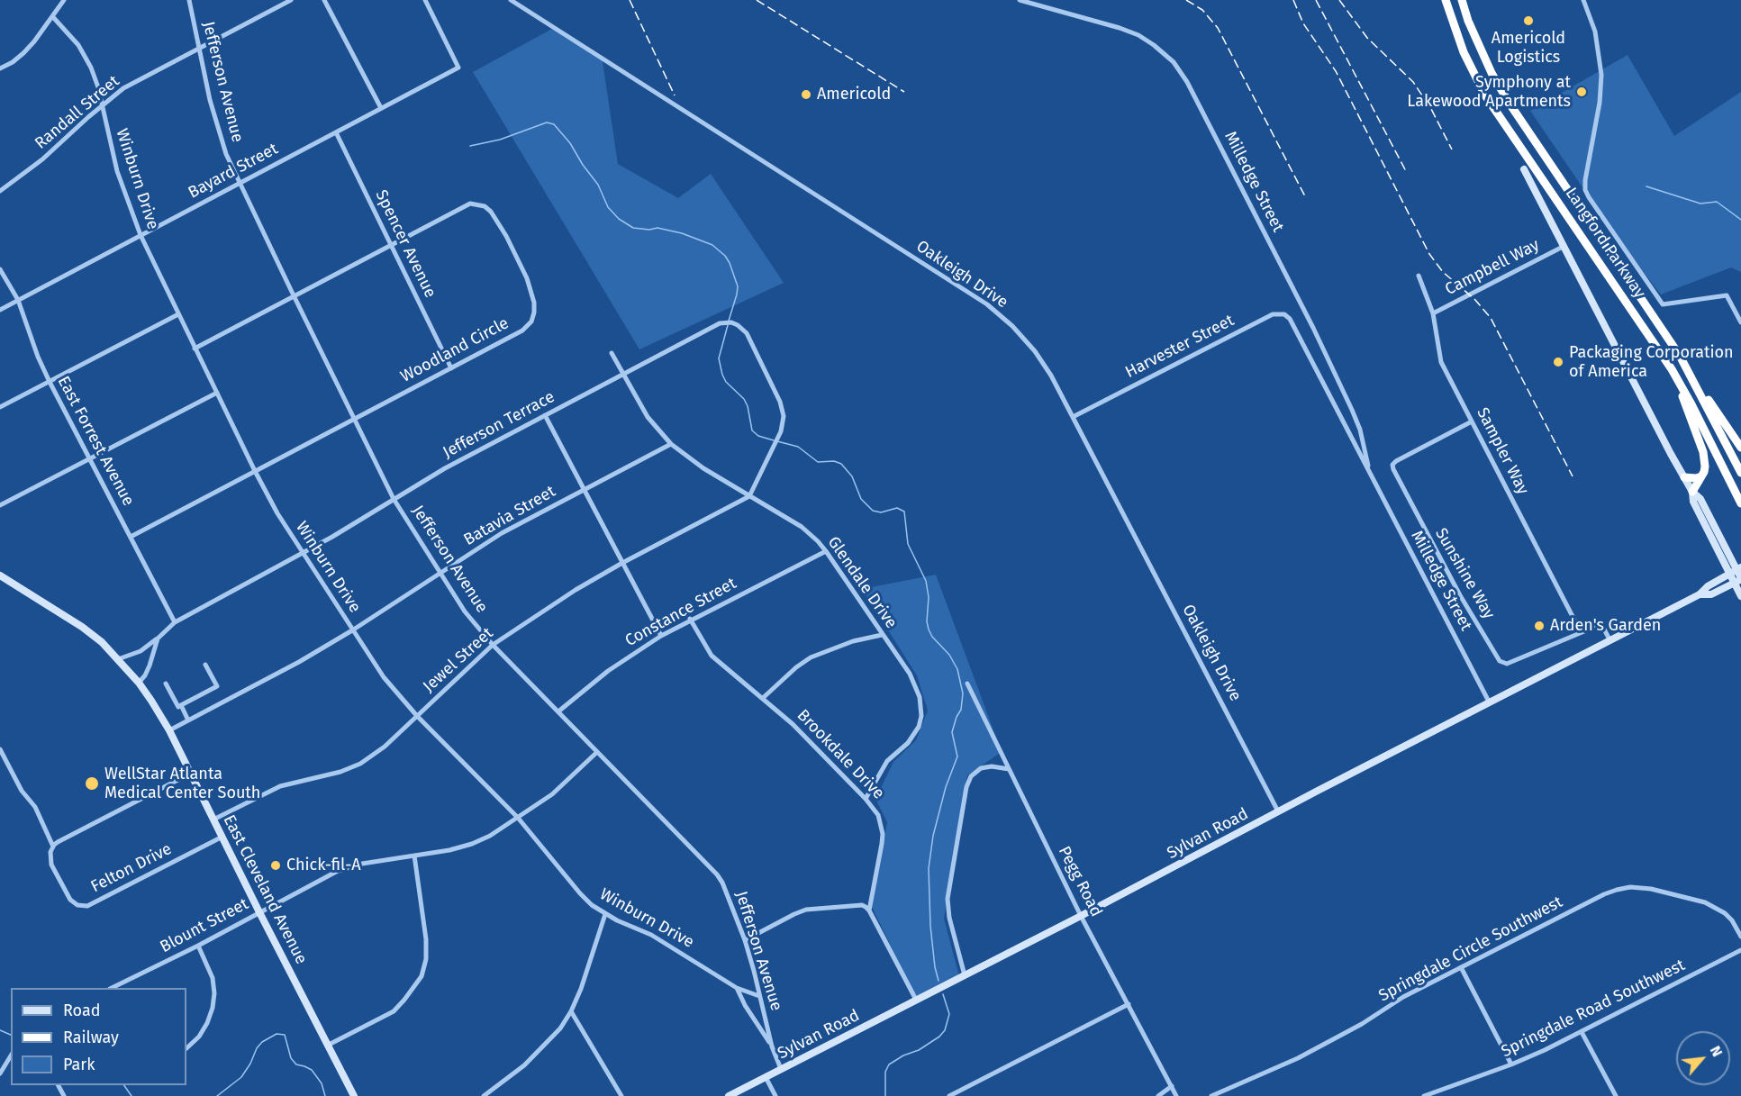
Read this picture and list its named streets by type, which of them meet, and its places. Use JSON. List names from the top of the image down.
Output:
{
  "streets": {
    "highway": ["Langford Parkway"],
    "main road": ["Sylvan Road", "East Cleveland Avenue"],
    "street": [
      "Jefferson Avenue",
      "Randall Street",
      "Bayard Street",
      "Winburn Drive",
      "Milledge Street",
      "Spencer Avenue",
      "Campbell Way",
      "Oakleigh Drive",
      "Harvester Street",
      "Woodland Circle",
      "Jefferson Terrace",
      "East Forrest Avenue",
      "Sampler Way",
      "Batavia Street",
      "Sunshine Way",
      "Glendale Drive",
      "Constance Street",
      "Jewel Street",
      "Brookdale Drive",
      "Felton Drive",
      "Pegg Road",
      "Blount Street",
      "Springdale Circle Southwest",
      "Springdale Road Southwest"
    ]
  },
  "crossings": [
    ["Jefferson Avenue", "Randall Street"],
    ["Jefferson Avenue", "Bayard Street"],
    ["Jefferson Avenue", "Winburn Drive"],
    ["Jefferson Avenue", "Woodland Circle"],
    ["Jefferson Avenue", "Jefferson Terrace"],
    ["Jefferson Avenue", "Batavia Street"],
    ["Jefferson Avenue", "Constance Street"],
    ["Jefferson Avenue", "Jewel Street"],
    ["Jefferson Avenue", "Sylvan Road"],
    ["Jefferson Avenue", "Blount Street"],
    ["Randall Street", "Winburn Drive"],
    ["Bayard Street", "Winburn Drive"],
    ["Bayard Street", "Spencer Avenue"],
    ["Bayard Street", "East Forrest Avenue"],
    ["Winburn Drive", "Woodland Circle"],
    ["Winburn Drive", "Jefferson Terrace"],
    ["Winburn Drive", "Batavia Street"],
    ["Winburn Drive", "Jewel Street"],
    ["Winburn Drive", "Blount Street"],
    ["Milledge Street", "Harvester Street"],
    ["Milledge Street", "Sylvan Road"],
    ["Spencer Avenue", "Woodland Circle"],
    ["Campbell Way", "Sampler Way"],
    ["Oakleigh Drive", "Harvester Street"],
    ["Oakleigh Drive", "Sylvan Road"],
    ["Woodland Circle", "East Forrest Avenue"],
    ["Jefferson Terrace", "East Forrest Avenue"],
    ["Jefferson Terrace", "Glendale Drive"],
    ["Jefferson Terrace", "Jewel Street"],
    ["Jefferson Terrace", "East Cleveland Avenue"],
    ["Sampler Way", "Sunshine Way"],
    ["Batavia Street", "Glendale Drive"],
    ["Batavia Street", "East Cleveland Avenue"],
    ["Sunshine Way", "Sylvan Road"],
    ["Glendale Drive", "Constance Street"],
    ["Glendale Drive", "Jewel Street"],
    ["Glendale Drive", "Brookdale Drive"],
    ["Constance Street", "Brookdale Drive"],
    ["Jewel Street", "East Cleveland Avenue"],
    ["Sylvan Road", "Pegg Road"],
    ["Felton Drive", "East Cleveland Avenue"],
    ["East Cleveland Avenue", "Blount Street"]
  ],
  "places": [
    "Americold Logistics",
    "Symphony at Lakewood Apartments",
    "Americold",
    "Packaging Corporation of America",
    "Arden's Garden",
    "WellStar Atlanta Medical Center South",
    "Chick-fil-A"
  ],
  "legend": ["Road", "Railway", "Park"],
  "north": "top right"
}
